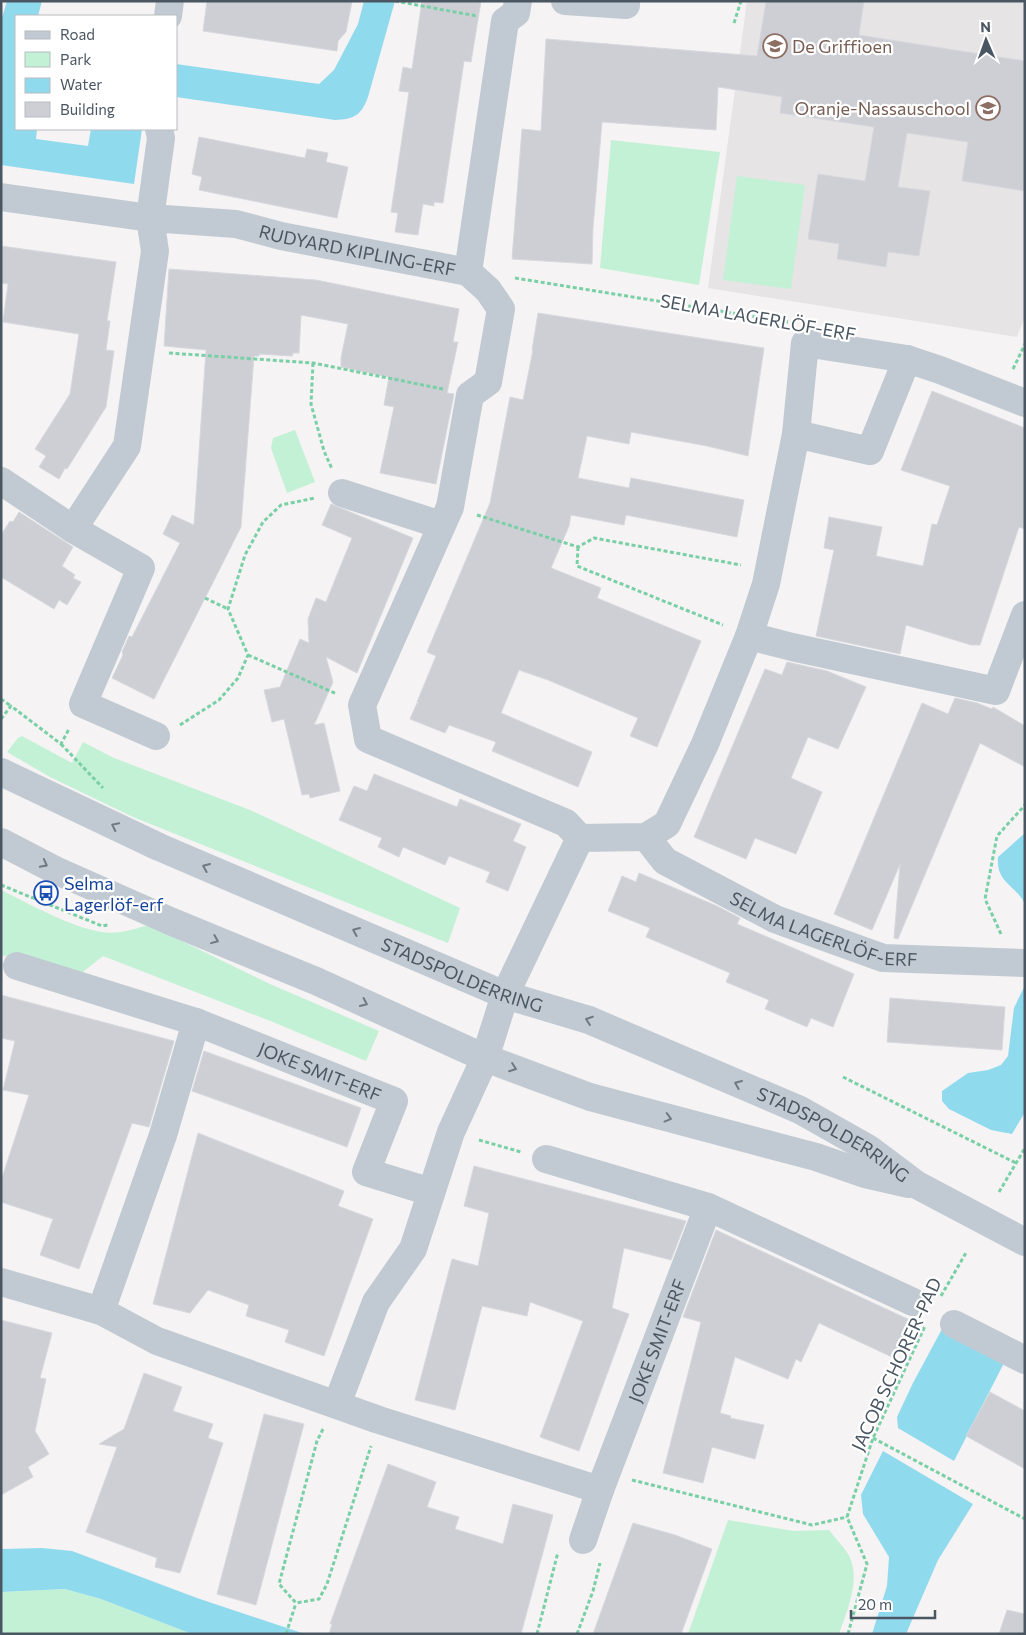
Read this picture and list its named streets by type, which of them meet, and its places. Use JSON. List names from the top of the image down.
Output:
{
  "streets": {
    "street": [
      "RUDYARD KIPLING-ERF",
      "SELMA LAGERLÖF-ERF",
      "STADSPOLDERRING",
      "JOKE SMIT-ERF"
    ],
    "path": ["JACOB SCHORER-PAD"]
  },
  "crossings": [
    ["RUDYARD KIPLING-ERF", "SELMA LAGERLÖF-ERF"]
  ],
  "places": {
    "school or university": ["De Griffioen", "Oranje-Nassauschool"],
    "bus stop": ["Selma Lagerlöf-erf"]
  },
  "legend": [
    "Road",
    "Park",
    "Water",
    "Building"
  ],
  "scale_bar": "20 m",
  "north": "top"
}
